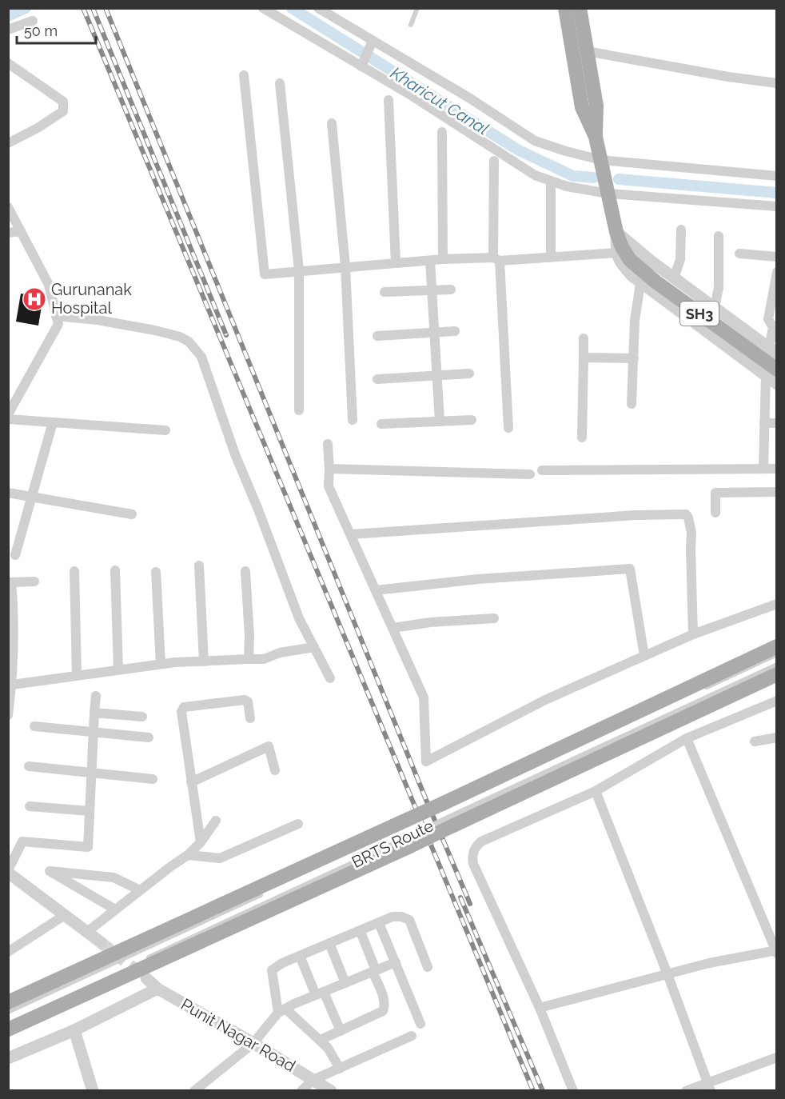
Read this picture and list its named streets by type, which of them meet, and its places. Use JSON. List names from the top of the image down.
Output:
{
  "streets": {
    "main road": ["SH3"],
    "street": ["Punit Nagar Road"],
    "lane": ["BRTS Route"]
  },
  "water": ["Kharicut Canal"],
  "places": {
    "hospital": ["Gurunanak Hospital"]
  },
  "scale_bar": "50 m"
}
